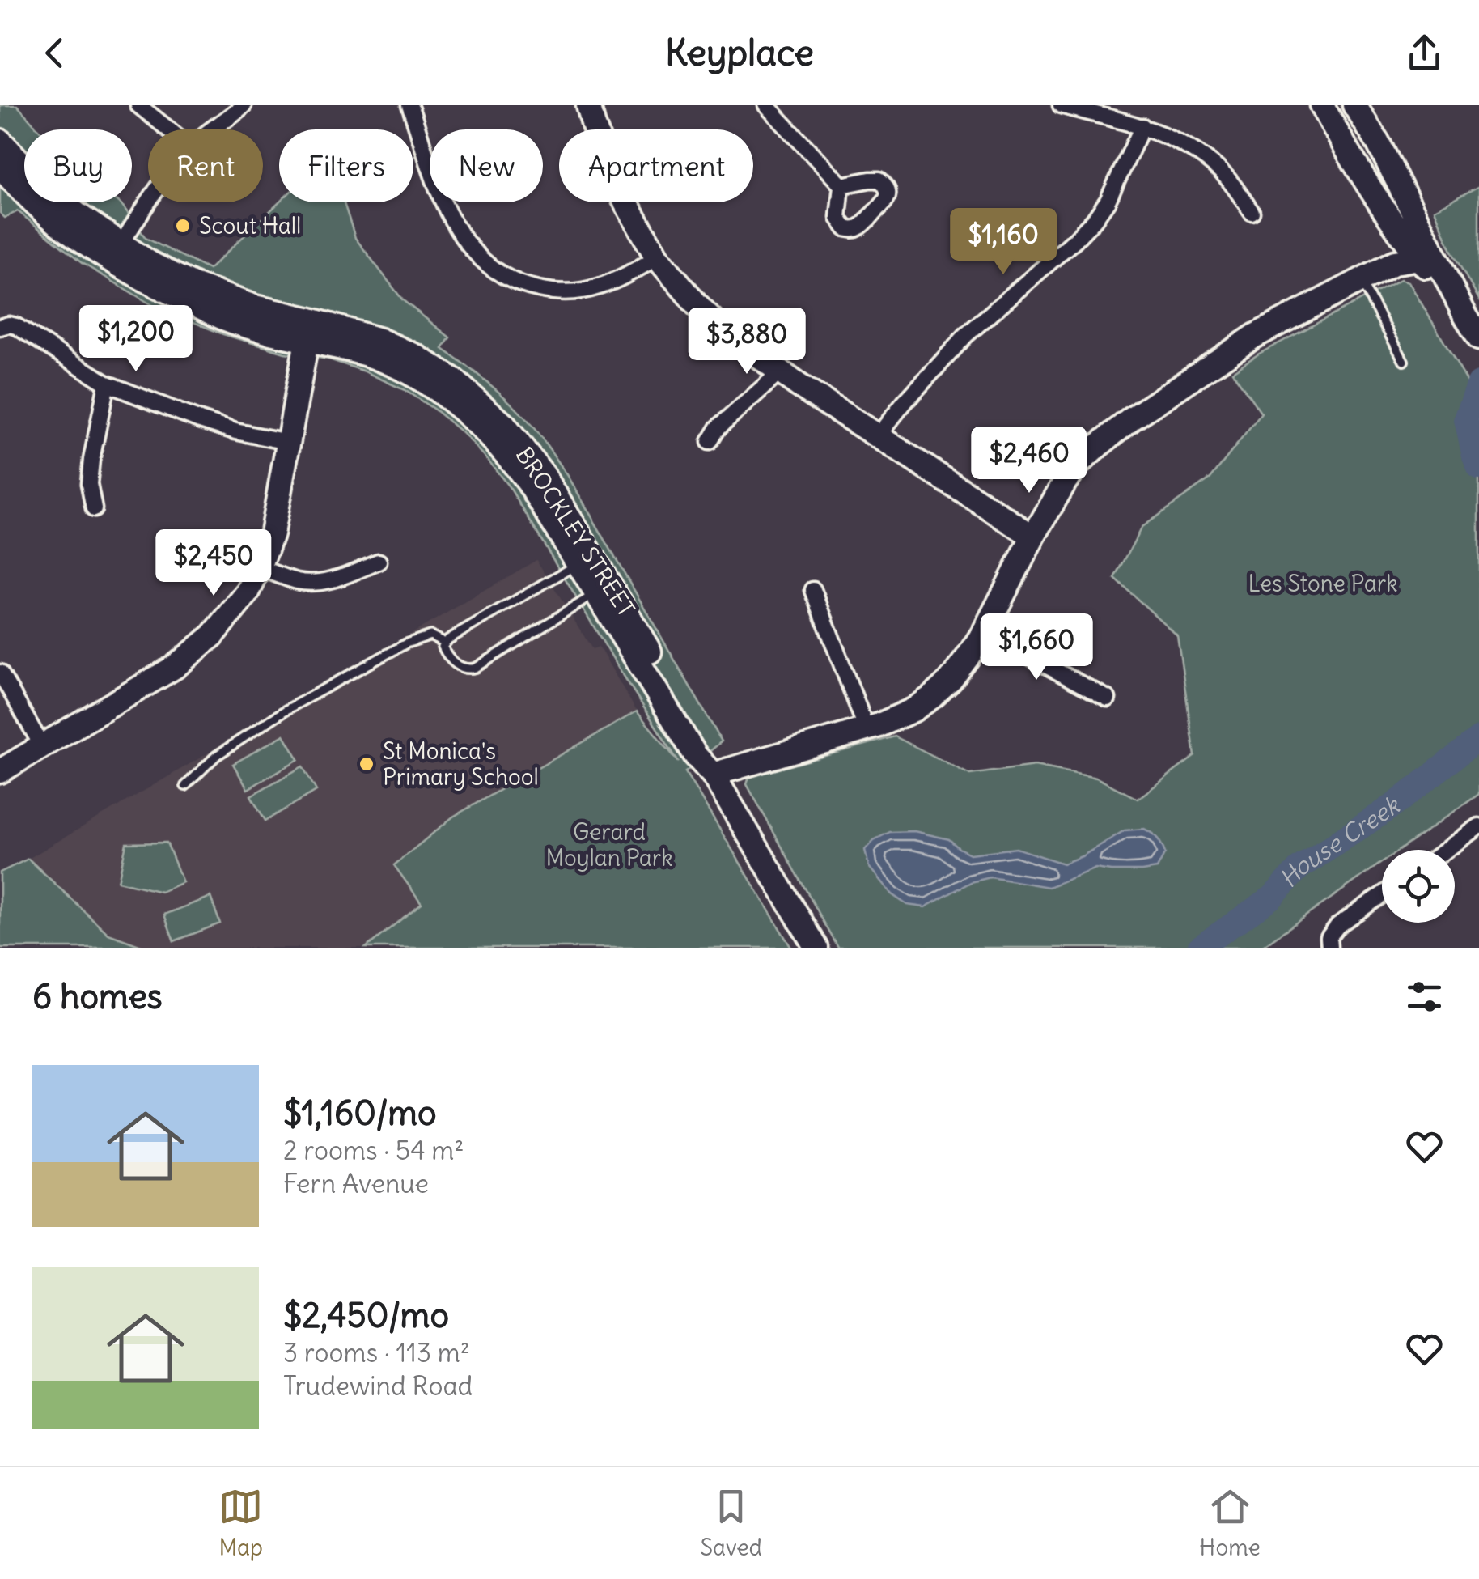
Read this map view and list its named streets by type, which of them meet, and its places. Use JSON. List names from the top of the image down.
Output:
{
  "streets": {
    "main road": ["BROCKLEY STREET"]
  },
  "water": ["House Creek"],
  "parks": ["Les Stone Park", "Gerard Moylan Park"],
  "places": ["Scout Hall", "St Monica's Primary School"],
  "page": {
    "header": "Keyplace",
    "chip": [
      "Buy",
      "Rent",
      "Filters",
      "New",
      "Apartment"
    ],
    "price": [
      "$1,160",
      "$1,200",
      "$3,880",
      "$2,460",
      "$2,450",
      "$1,660"
    ],
    "heading": "6 homes",
    "list": [
      {
        "name": "$1,160/mo",
        "note": "2 rooms · 54 m² · Fern Avenue"
      },
      {
        "name": "$2,450/mo",
        "note": "3 rooms · 113 m² · Trudewind Road"
      }
    ],
    "tabs": ["Map", "Saved", "Home"]
  }
}
